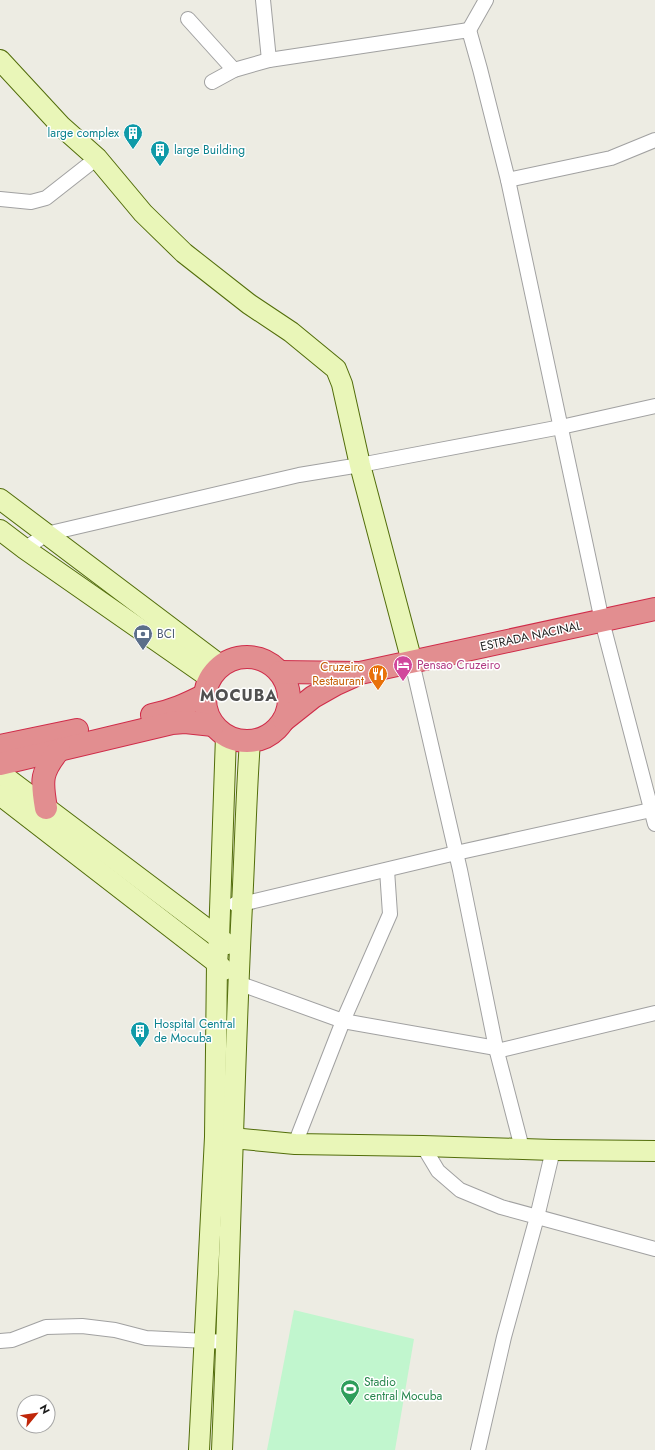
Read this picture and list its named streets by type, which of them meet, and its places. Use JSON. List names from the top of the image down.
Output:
{
  "streets": {
    "highway": ["ESTRADA NACINAL"]
  },
  "districts": ["MOCUBA"],
  "places": {
    "building": ["large complex", "large Building", "Hospital Central de Mocuba"],
    "bank": ["BCI"],
    "hotel": ["Pensao Cruzeiro"],
    "restaurant": ["Cruzeiro Restaurant"],
    "sports": ["Stadio central Mocuba"]
  },
  "north": "top right"
}
